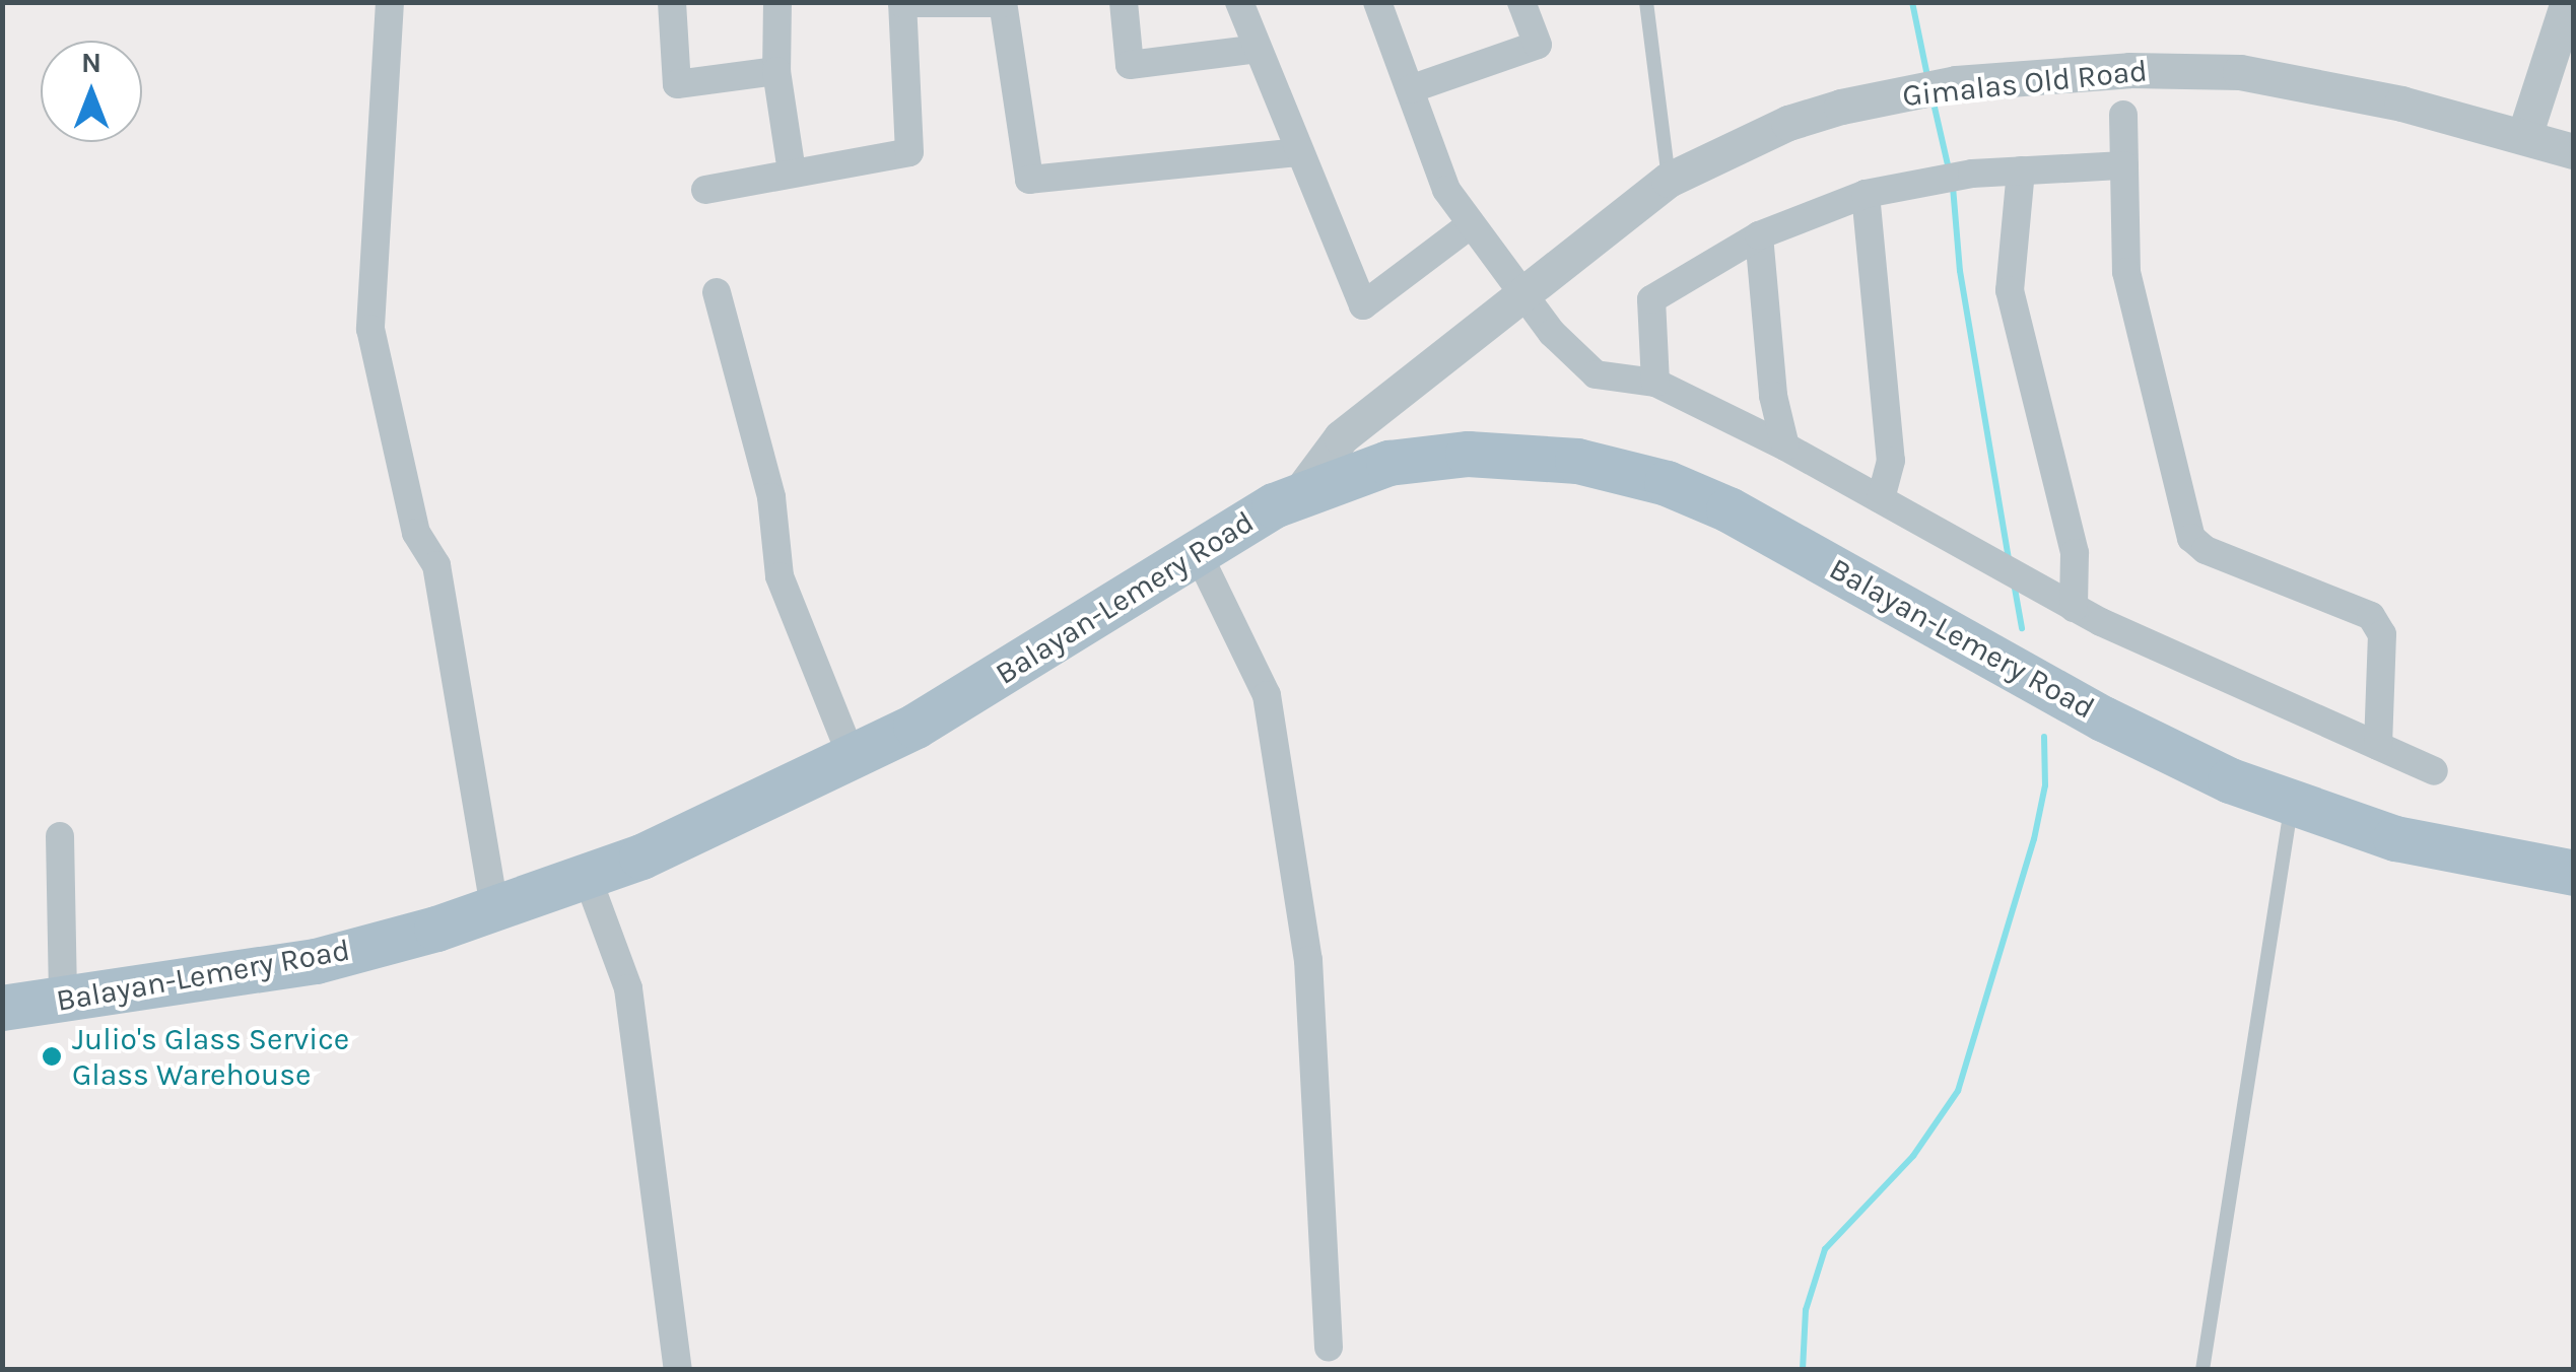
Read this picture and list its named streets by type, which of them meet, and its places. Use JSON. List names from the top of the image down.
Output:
{
  "streets": {
    "main road": ["Balayan-Lemery Road"],
    "street": ["Gimalas Old Road"]
  },
  "crossings": [
    ["Gimalas Old Road", "Balayan-Lemery Road"]
  ],
  "places": ["Julio's Glass Service Glass Warehouse"],
  "north": "top"
}
